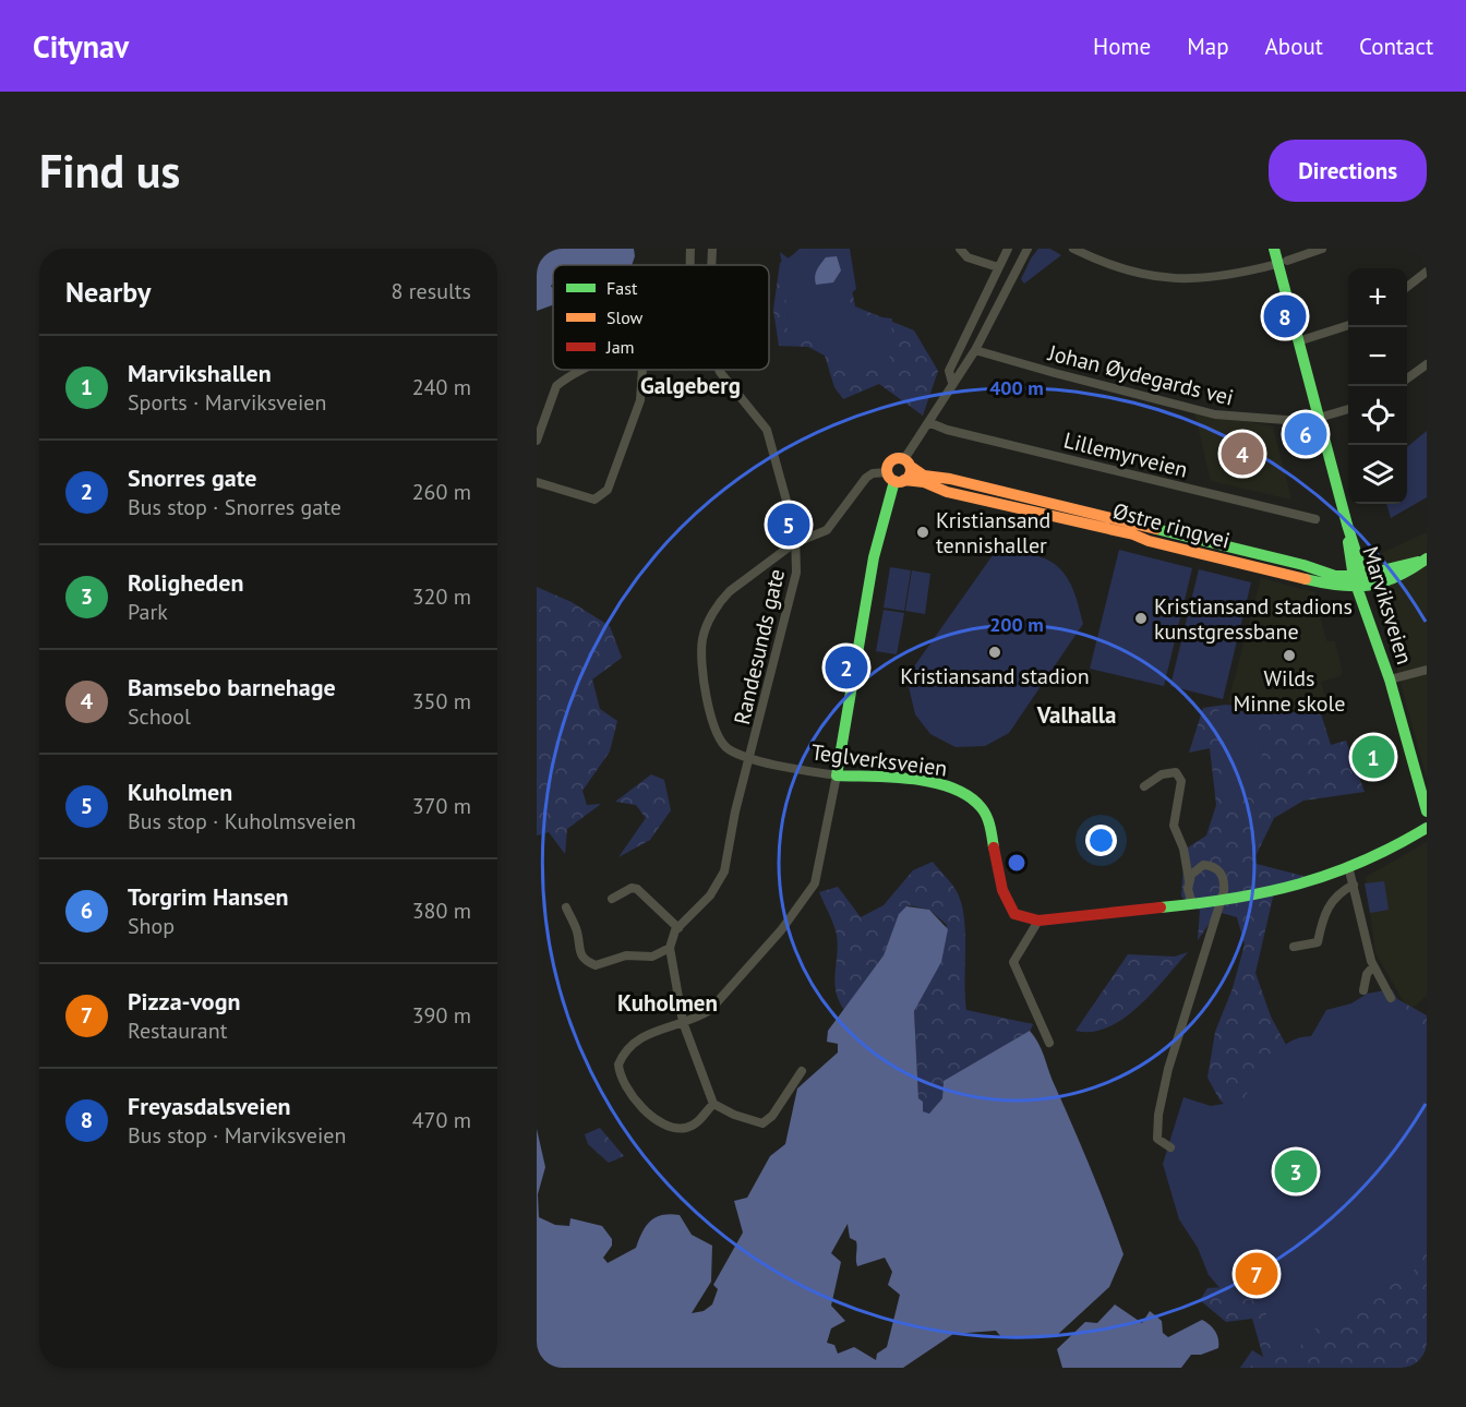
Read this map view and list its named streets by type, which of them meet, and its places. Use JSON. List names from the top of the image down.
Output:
{
  "streets": {
    "street": [
      "Johan Øydegards vei",
      "Lillemyrveien",
      "Østre ringvei",
      "Marviksveien",
      "Randesunds gate",
      "Teglverksveien"
    ]
  },
  "crossings": [
    ["Østre ringvei", "Marviksveien"],
    ["Østre ringvei", "Teglverksveien"],
    ["Randesunds gate", "Teglverksveien"]
  ],
  "districts": ["Galgeberg", "Valhalla", "Kuholmen"],
  "places": [
    "Kristiansand tennishaller",
    "Kristiansand stadions kunstgressbane",
    "Kristiansand stadion",
    "Wilds Minne skole"
  ],
  "legend": ["Fast", "Slow", "Jam"],
  "page": {
    "header": "Citynav",
    "nav": [
      "Home",
      "Map",
      "About",
      "Contact"
    ],
    "buttons": "Directions",
    "title": "Find us",
    "heading": ["Nearby", "8 results"],
    "map_buttons": ["+", "−"],
    "pins": [
      "8",
      "6",
      "4",
      "5",
      "2",
      "1",
      "3",
      "7"
    ],
    "list": [
      {
        "mark": "1",
        "name": "Marvikshallen",
        "note": "Sports · Marviksveien",
        "value": "240 m"
      },
      {
        "mark": "2",
        "name": "Snorres gate",
        "note": "Bus stop · Snorres gate",
        "value": "260 m"
      },
      {
        "mark": "3",
        "name": "Roligheden",
        "note": "Park",
        "value": "320 m"
      },
      {
        "mark": "4",
        "name": "Bamsebo barnehage",
        "note": "School",
        "value": "350 m"
      },
      {
        "mark": "5",
        "name": "Kuholmen",
        "note": "Bus stop · Kuholmsveien",
        "value": "370 m"
      },
      {
        "mark": "6",
        "name": "Torgrim Hansen",
        "note": "Shop",
        "value": "380 m"
      },
      {
        "mark": "7",
        "name": "Pizza-vogn",
        "note": "Restaurant",
        "value": "390 m"
      },
      {
        "mark": "8",
        "name": "Freyasdalsveien",
        "note": "Bus stop · Marviksveien",
        "value": "470 m"
      }
    ]
  },
  "rings": ["400 m", "200 m"]
}
